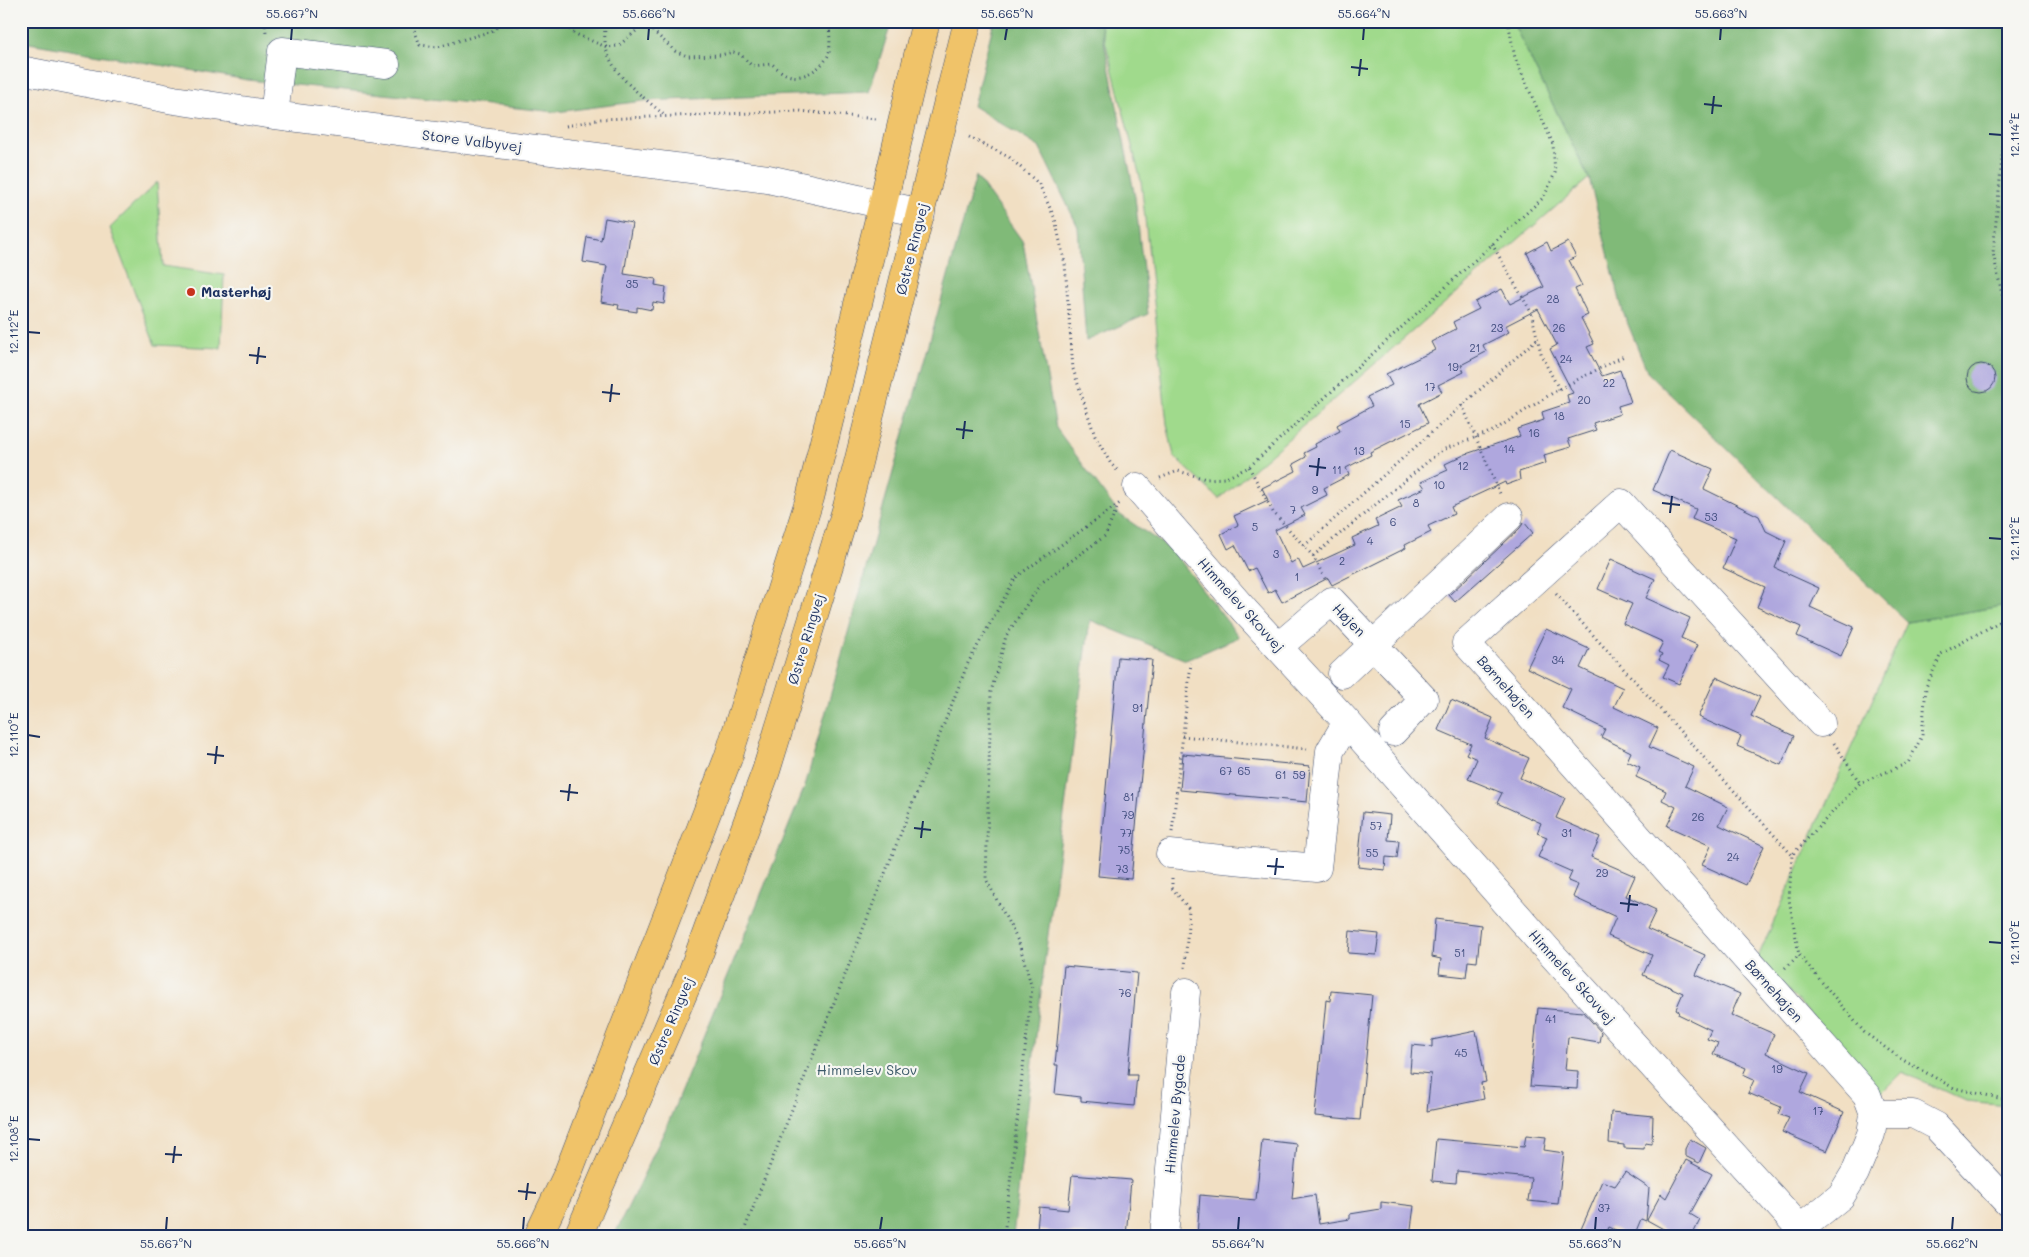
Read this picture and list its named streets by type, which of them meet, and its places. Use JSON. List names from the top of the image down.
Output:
{
  "streets": {
    "main road": ["Østre Ringvej"],
    "street": [
      "Store Valbyvej",
      "Himmelev Skovvej",
      "Højen",
      "Børnehøjen",
      "Himmelev Bygade"
    ]
  },
  "crossings": [
    ["Store Valbyvej", "Østre Ringvej"],
    ["Himmelev Skovvej", "Højen"]
  ],
  "parks": ["Himmelev Skov"],
  "places": ["Masterhøj"],
  "house_numbers": [
    "35",
    "28",
    "23",
    "26",
    "21",
    "24",
    "19",
    "22",
    "17",
    "20",
    "18",
    "15",
    "16",
    "14",
    "13",
    "12",
    "11",
    "10",
    "9",
    "8",
    "7",
    "53",
    "6",
    "5",
    "4",
    "3",
    "2",
    "1",
    "34",
    "91",
    "67",
    "65",
    "61",
    "59",
    "81",
    "79",
    "26",
    "57",
    "77",
    "31",
    "75",
    "55",
    "24",
    "73",
    "29",
    "51",
    "76",
    "41",
    "45",
    "19",
    "17",
    "37"
  ],
  "coordinates": [
    "55.667°N",
    "55.666°N",
    "55.665°N",
    "55.664°N",
    "55.663°N",
    "12.114°E",
    "12.112°E",
    "12.110°E",
    "12.108°E",
    "55.662°N"
  ]
}
